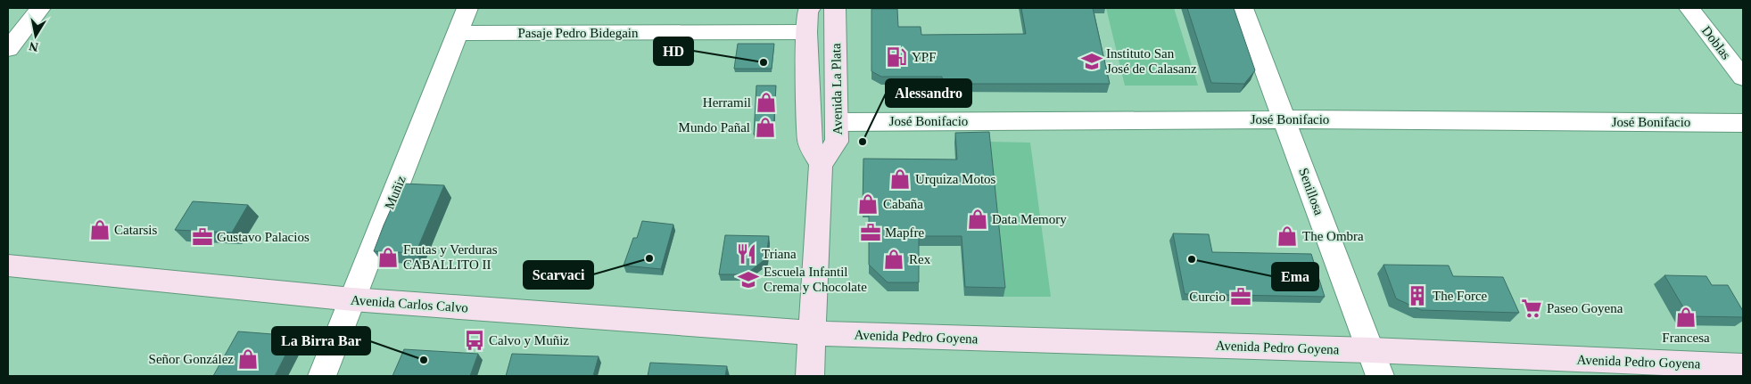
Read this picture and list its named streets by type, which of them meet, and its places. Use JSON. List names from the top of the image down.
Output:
{
  "streets": {
    "main road": ["Avenida La Plata", "Avenida Carlos Calvo", "Avenida Pedro Goyena"],
    "street": [
      "Pasaje Pedro Bidegain",
      "Doblas",
      "José Bonifacio",
      "Senillosa",
      "Muñiz"
    ]
  },
  "crossings": [
    ["Pasaje Pedro Bidegain", "Muñiz"],
    ["Avenida La Plata", "José Bonifacio"],
    ["José Bonifacio", "Senillosa"],
    ["Senillosa", "Avenida Pedro Goyena"],
    ["Muñiz", "Avenida Carlos Calvo"],
    ["Avenida Carlos Calvo", "Avenida Pedro Goyena"]
  ],
  "places": {
    "fuel station": ["YPF"],
    "school or university": ["Instituto San José de Calasanz", "Escuela Infantil Crema y Chocolate"],
    "other": [
      "HD",
      "Alessandro",
      "Scarvaci",
      "Ema",
      "La Birra Bar"
    ],
    "shop": [
      "Herramil",
      "Mundo Pañal",
      "Urquiza Motos",
      "Cabaña",
      "Data Memory",
      "Catarsis",
      "The Ombra",
      "Frutas y Verduras CABALLITO II",
      "Rex",
      "Francesa",
      "Señor González"
    ],
    "office": ["Mapfre", "Gustavo Palacios", "Curcio"],
    "restaurant": ["Triana"],
    "building": ["The Force"],
    "supermarket": ["Paseo Goyena"],
    "bus stop": ["Calvo y Muñiz"]
  },
  "north": "bottom"
}
